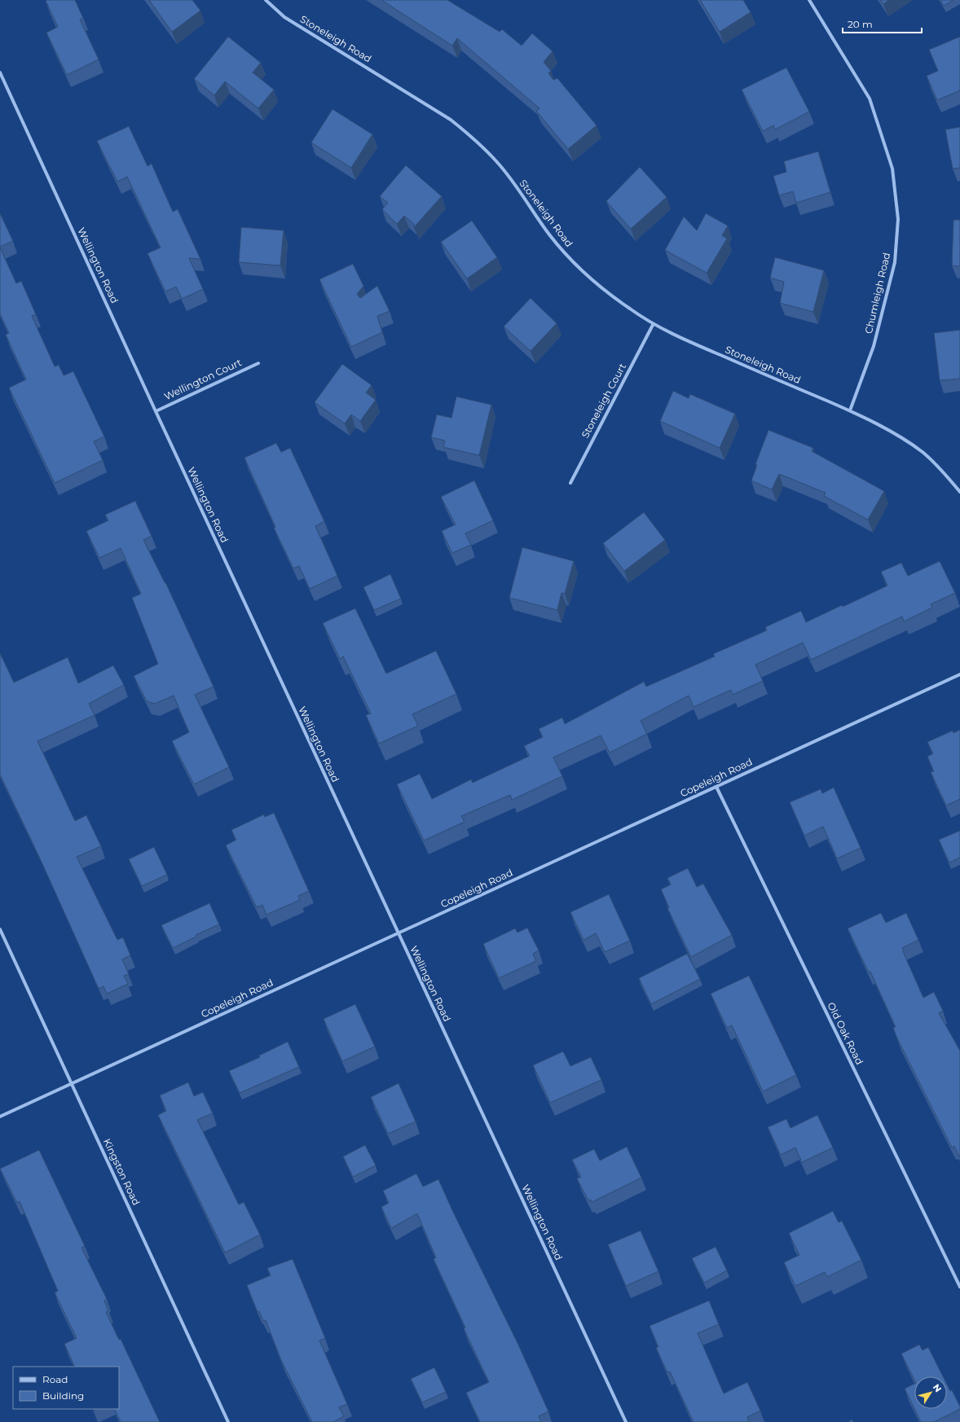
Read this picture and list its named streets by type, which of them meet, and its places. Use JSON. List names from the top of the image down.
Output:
{
  "streets": {
    "street": [
      "Stoneleigh Road",
      "Wellington Road",
      "Chumleigh Road",
      "Wellington Court",
      "Stoneleigh Court",
      "Copeleigh Road",
      "Old Oak Road",
      "Kingston Road"
    ]
  },
  "crossings": [
    ["Stoneleigh Road", "Chumleigh Road"],
    ["Stoneleigh Road", "Stoneleigh Court"],
    ["Wellington Road", "Wellington Court"],
    ["Wellington Road", "Copeleigh Road"],
    ["Copeleigh Road", "Old Oak Road"],
    ["Copeleigh Road", "Kingston Road"]
  ],
  "legend": ["Road", "Building"],
  "scale_bar": "20 m",
  "north": "top right"
}
